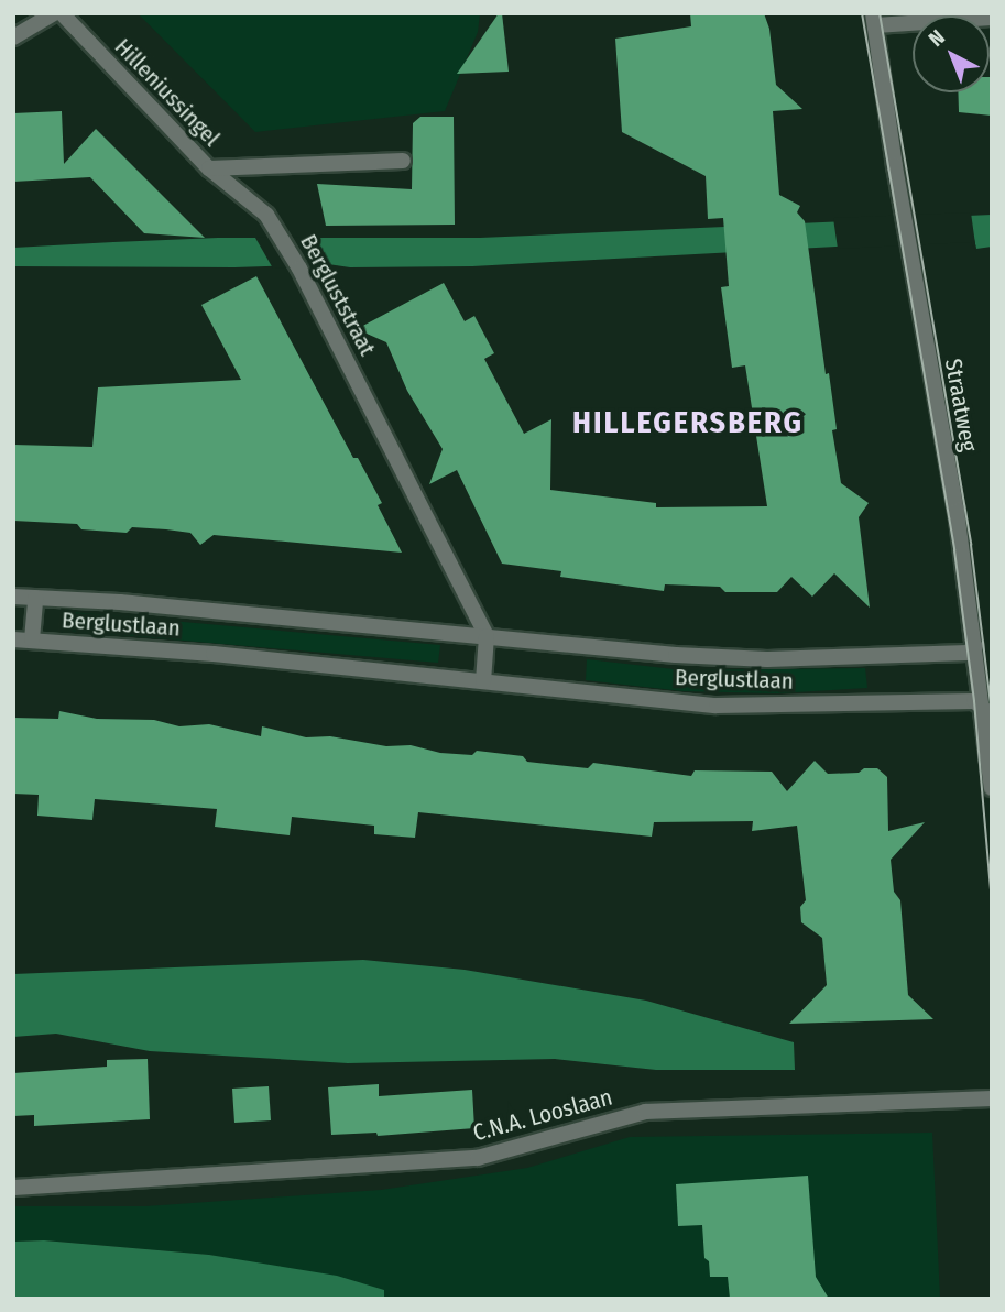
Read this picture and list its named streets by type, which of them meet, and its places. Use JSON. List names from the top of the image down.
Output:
{
  "streets": {
    "street": [
      "Hilleniussingel",
      "Bergluststraat",
      "Straatweg",
      "Berglustlaan",
      "C.N.A. Looslaan"
    ]
  },
  "crossings": [
    ["Hilleniussingel", "Bergluststraat"],
    ["Bergluststraat", "Berglustlaan"],
    ["Straatweg", "Berglustlaan"]
  ],
  "districts": ["HILLEGERSBERG"],
  "north": "top left"
}
